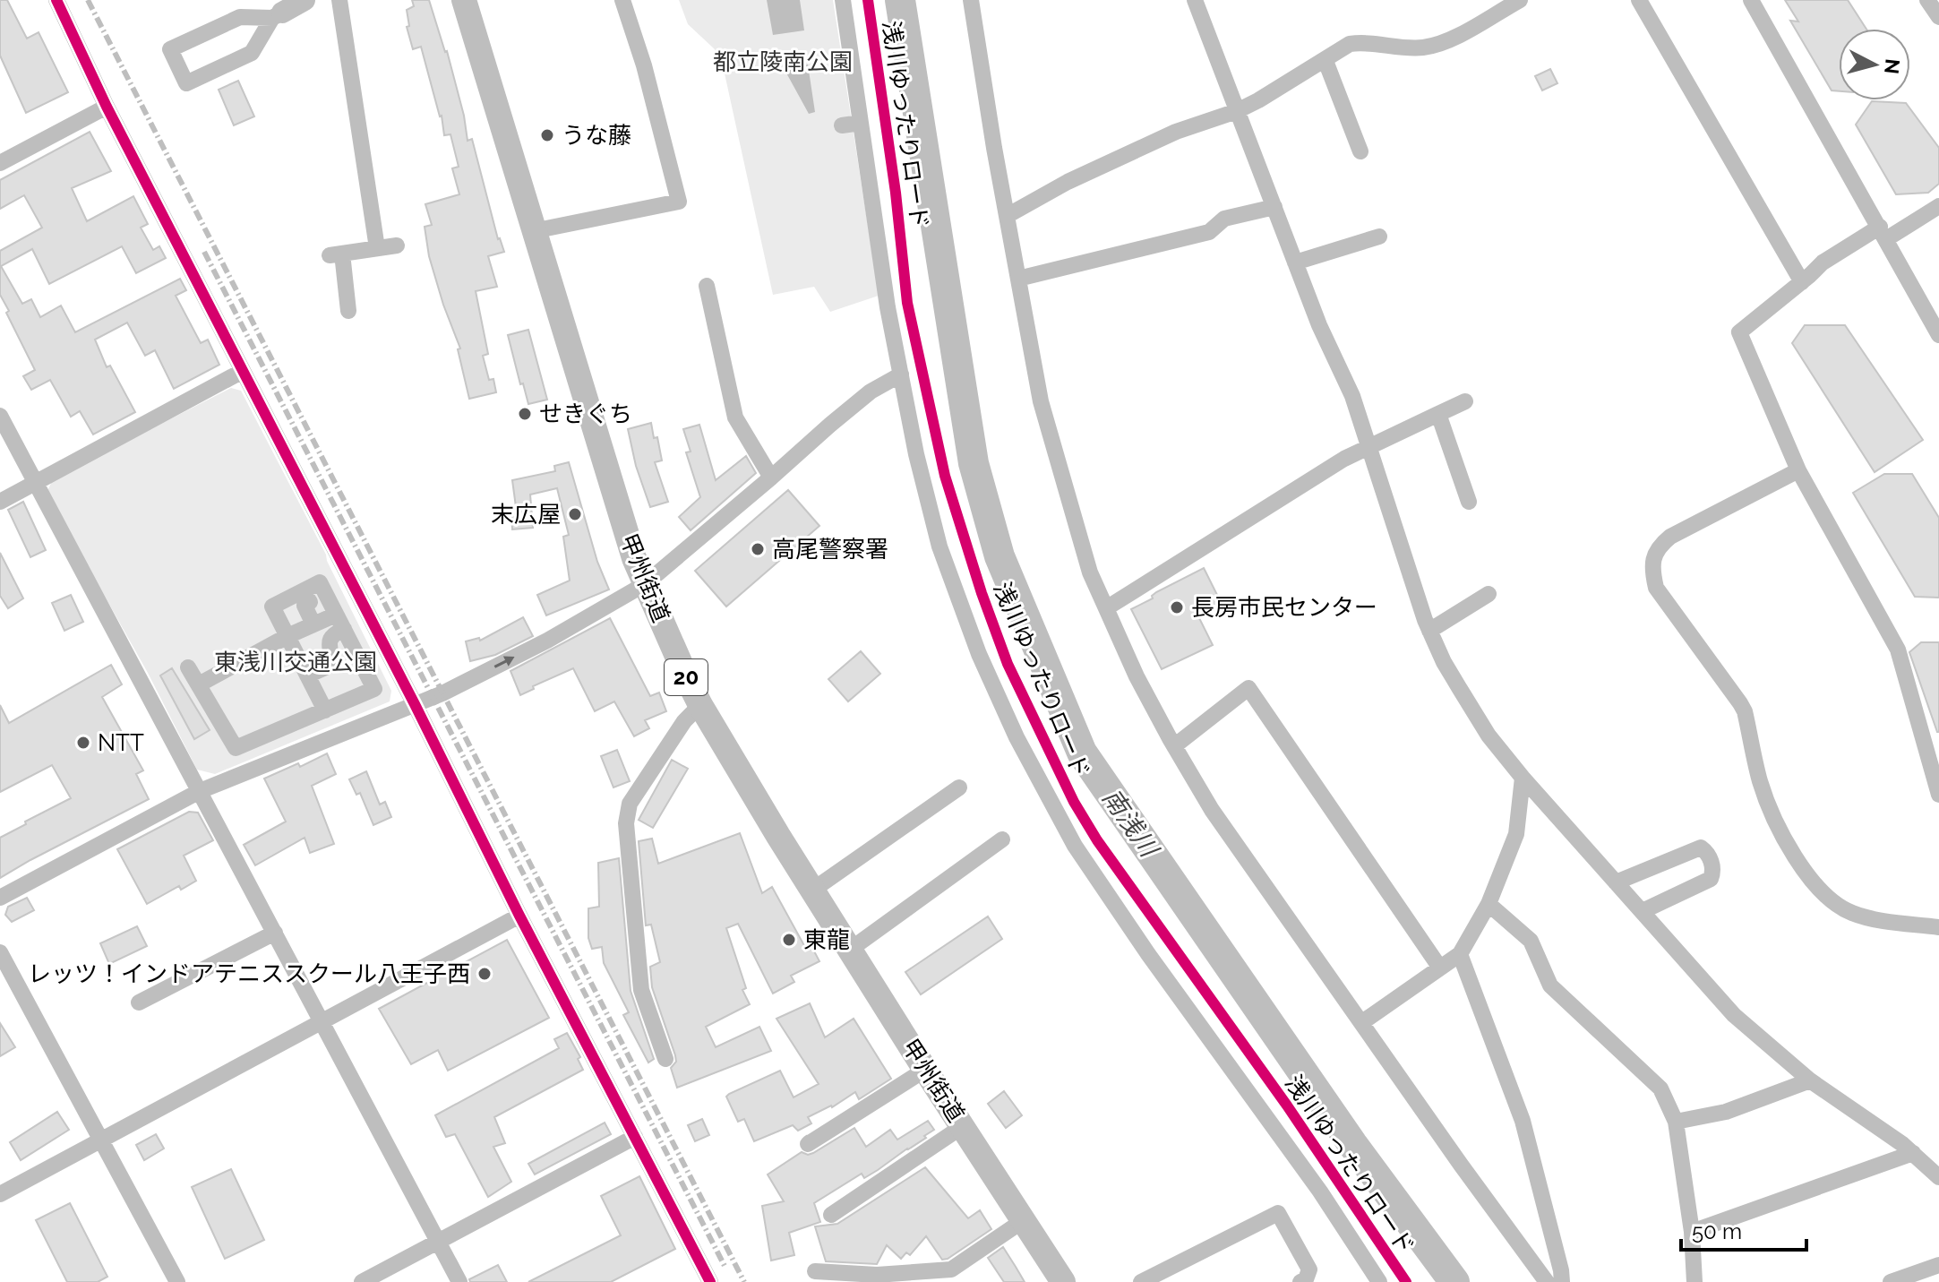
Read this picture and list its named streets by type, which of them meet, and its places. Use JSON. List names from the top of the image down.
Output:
{
  "streets": {
    "highway": ["甲州街道", "20"],
    "cycle path": ["浅川ゆったりロード"]
  },
  "water": ["南浅川"],
  "parks": ["都立陵南公園", "東浅川交通公園"],
  "places": [
    "うな藤",
    "せきぐち",
    "末広屋",
    "高尾警察署",
    "長房市民センター",
    "NTT",
    "東龍",
    "レッツ！インドアテニススクール八王子西"
  ],
  "scale_bar": "50 m",
  "north": "right"
}
